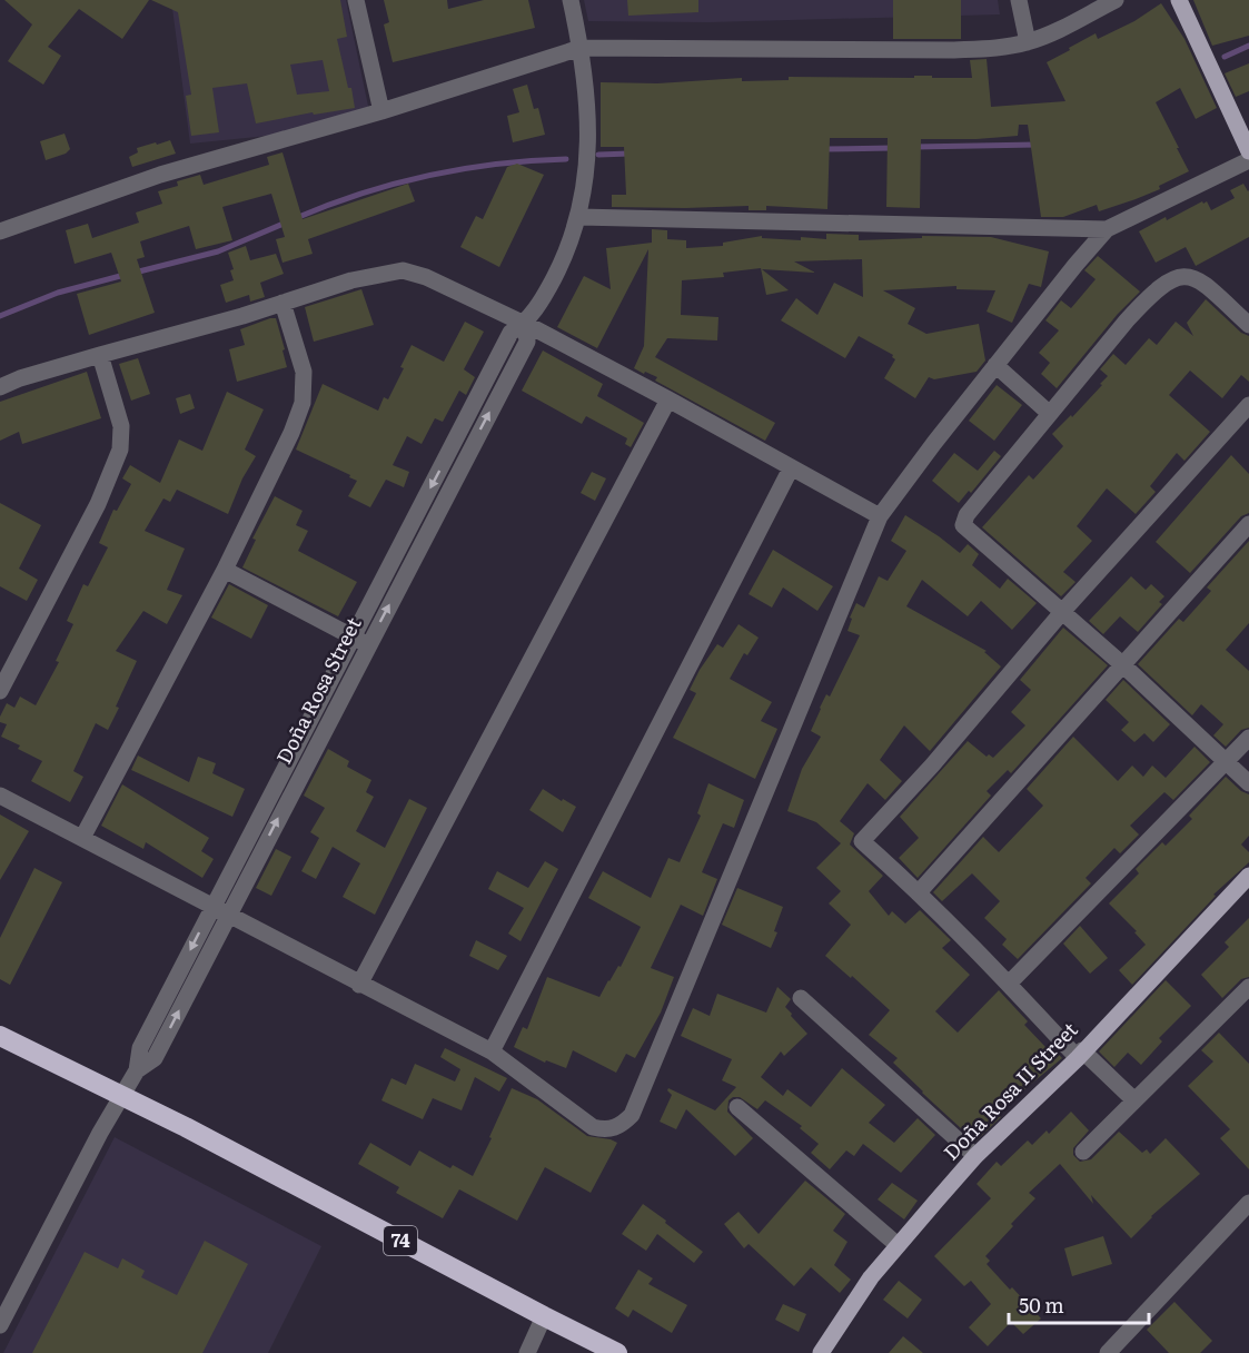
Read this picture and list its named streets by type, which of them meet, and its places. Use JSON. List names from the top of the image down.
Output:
{
  "streets": {
    "highway": ["74"],
    "main road": ["Doña Rosa II Street"],
    "street": ["Doña Rosa Street"]
  },
  "crossings": [
    ["Doña Rosa Street", "74"]
  ],
  "scale_bar": "50 m"
}
